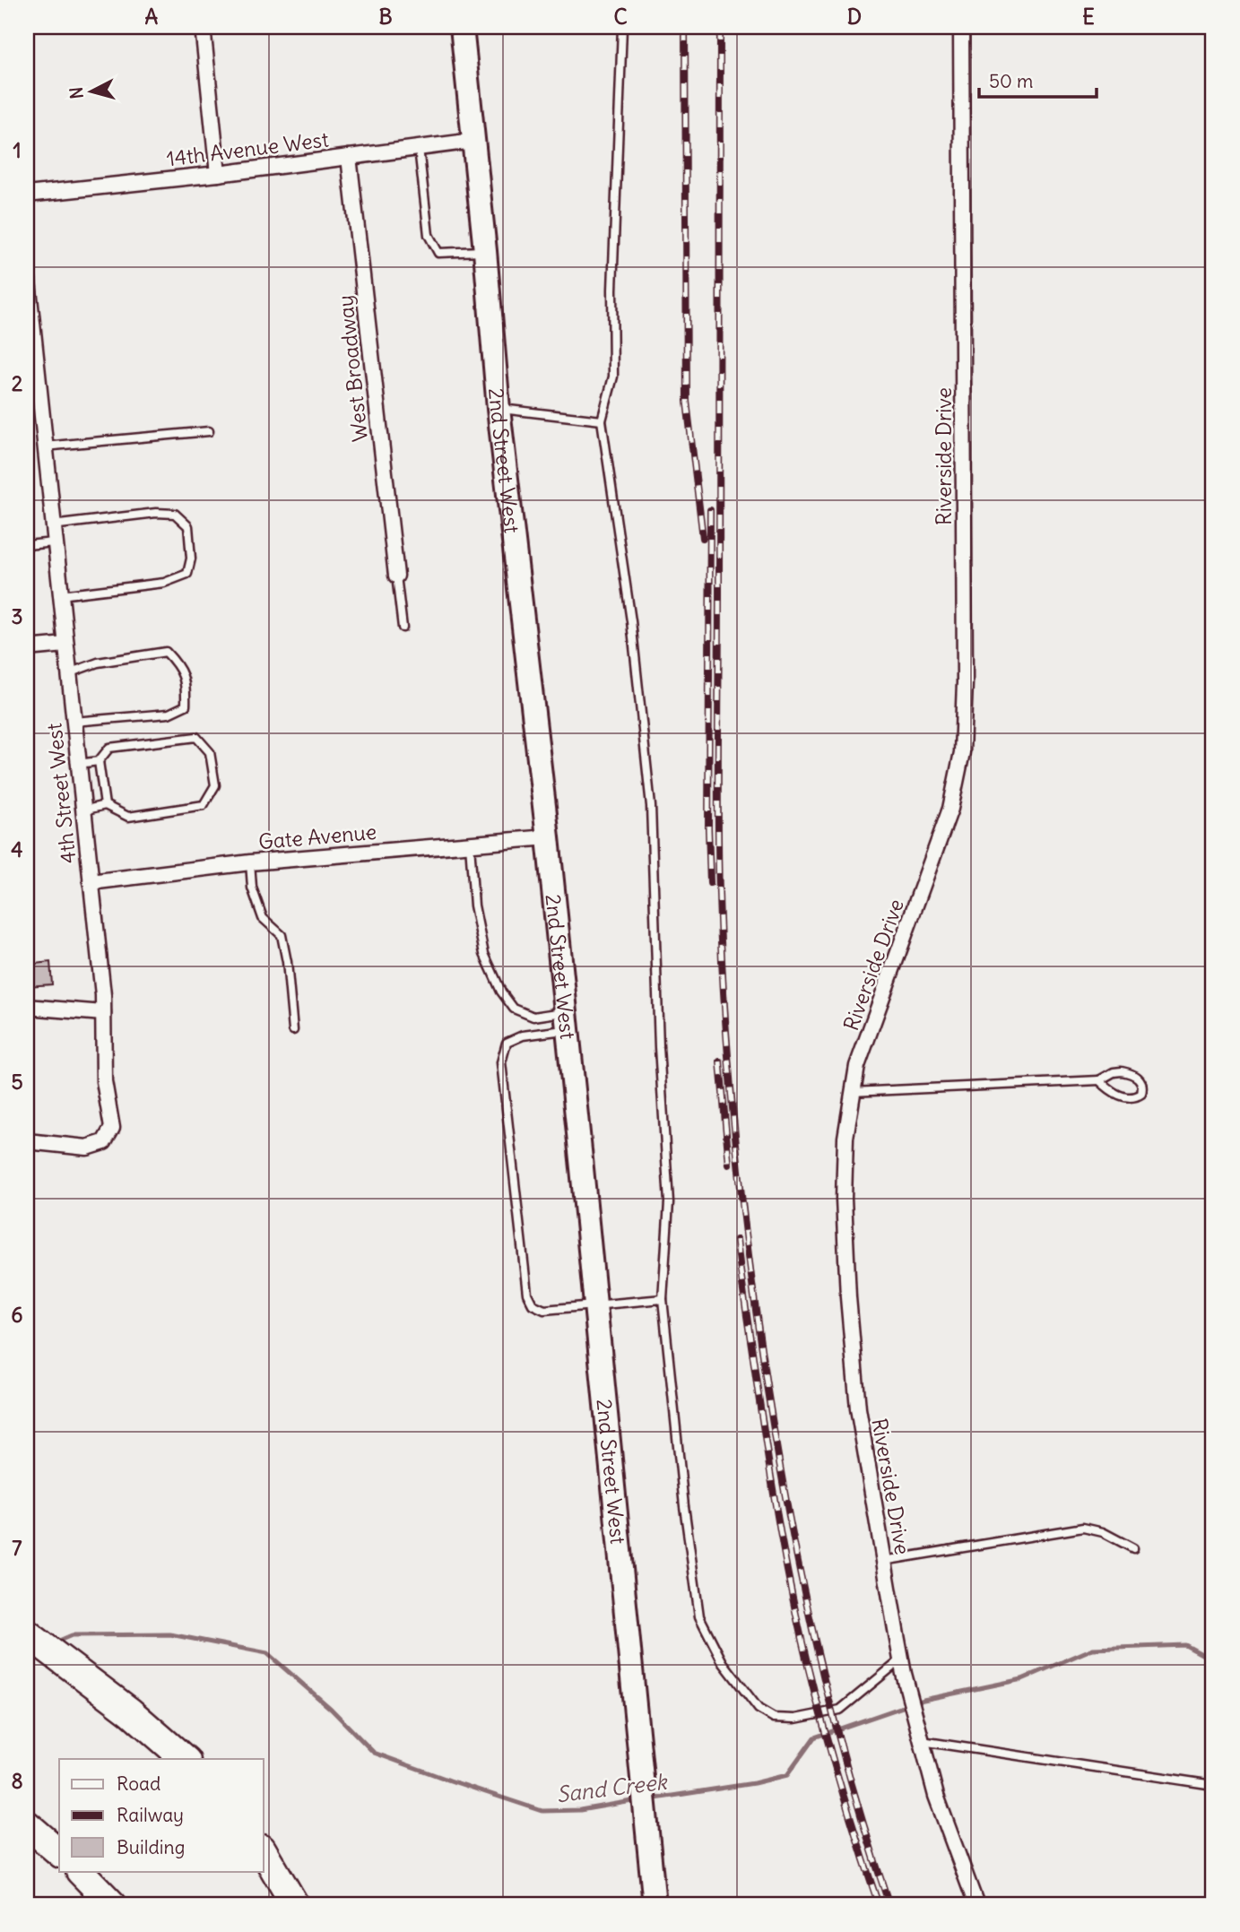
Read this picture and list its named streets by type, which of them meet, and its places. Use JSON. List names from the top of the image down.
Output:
{
  "streets": {
    "main road": ["2nd Street West"],
    "street": [
      "14th Avenue West",
      "West Broadway",
      "Riverside Drive",
      "4th Street West",
      "Gate Avenue"
    ]
  },
  "crossings": [
    ["14th Avenue West", "West Broadway"],
    ["14th Avenue West", "2nd Street West"],
    ["2nd Street West", "Gate Avenue"],
    ["4th Street West", "Gate Avenue"]
  ],
  "water": ["Sand Creek"],
  "legend": ["Road", "Railway", "Building"],
  "scale_bar": "50 m",
  "north": "left",
  "grid": {
    "columns": [
      "A",
      "B",
      "C",
      "D",
      "E"
    ],
    "rows": [
      "1",
      "2",
      "3",
      "4",
      "5",
      "6",
      "7",
      "8"
    ]
  }
}
